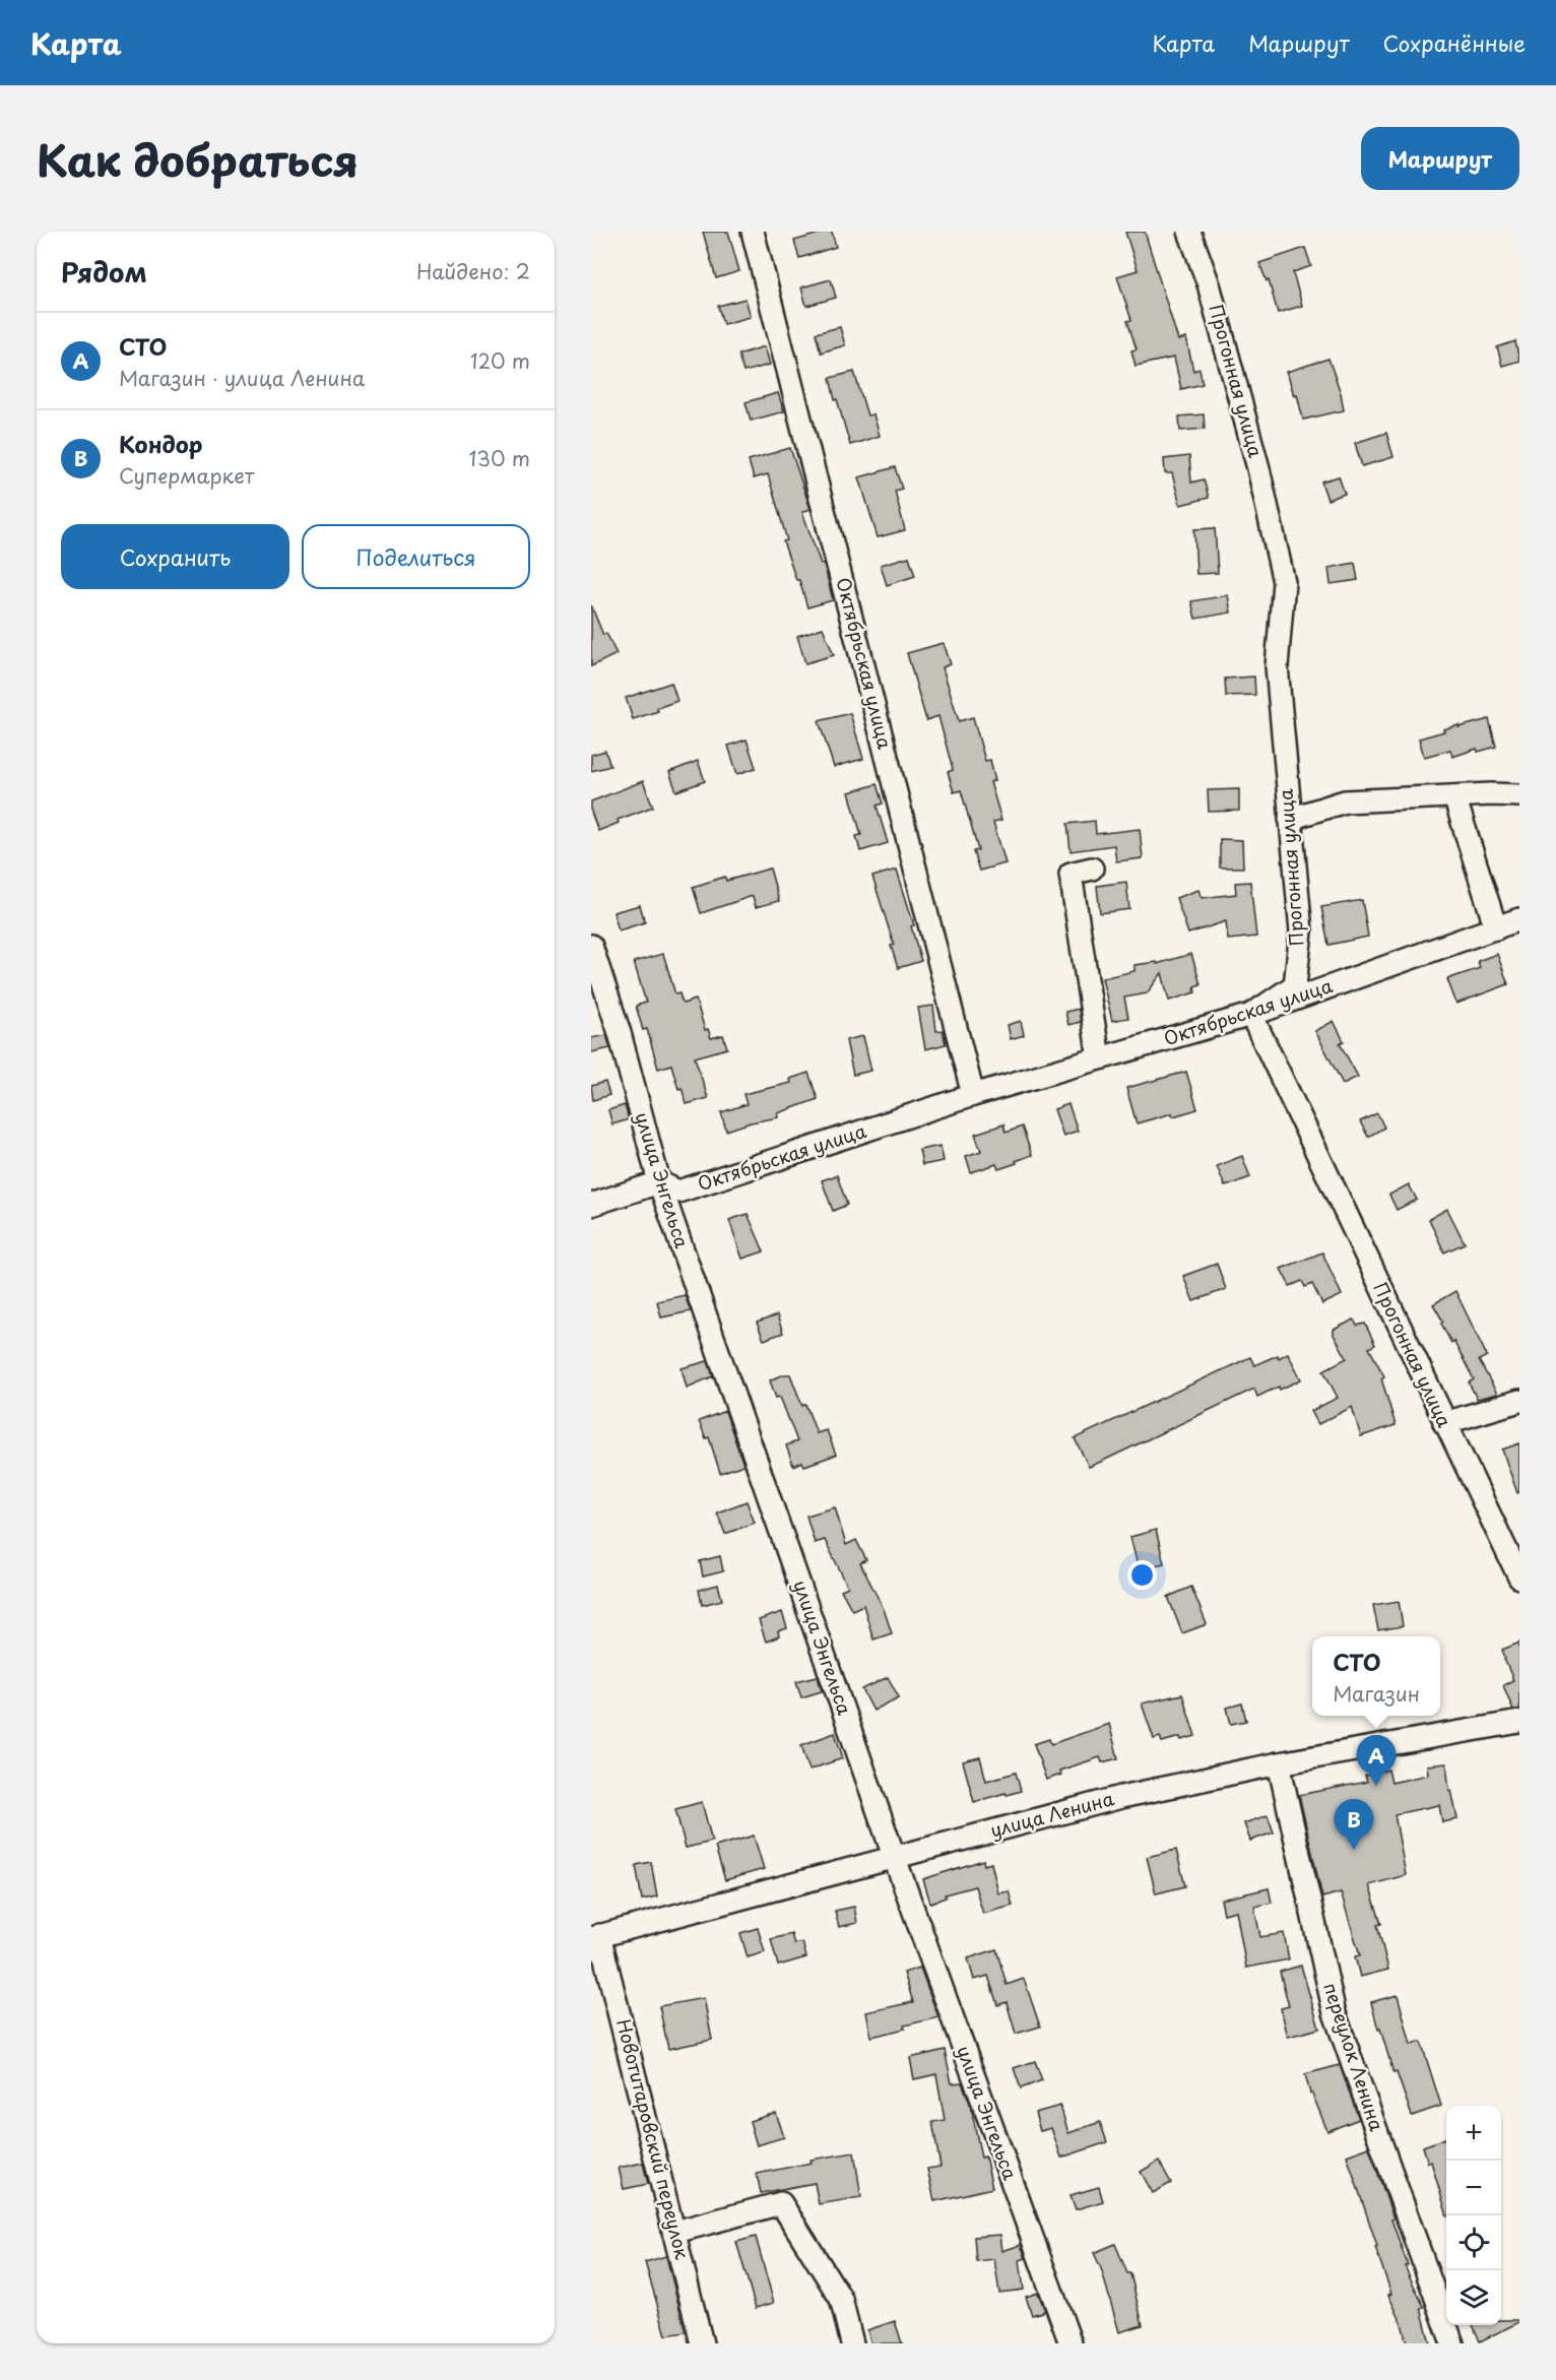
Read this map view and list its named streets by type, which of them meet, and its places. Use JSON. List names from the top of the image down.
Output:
{
  "streets": {
    "street": [
      "Прогонная улица",
      "Октябрьская улица",
      "улица Энгельса",
      "улица Ленина",
      "переулок Ленина",
      "Новотитаровский переулок"
    ]
  },
  "crossings": [
    ["Прогонная улица", "Октябрьская улица"],
    ["Октябрьская улица", "улица Энгельса"],
    ["улица Энгельса", "улица Ленина"],
    ["улица Ленина", "переулок Ленина"],
    ["улица Ленина", "Новотитаровский переулок"]
  ],
  "page": {
    "header": "Карта",
    "nav": ["Карта", "Маршрут", "Сохранённые"],
    "title": "Как добраться",
    "buttons": [
      "Маршрут",
      ["Сохранить", "Поделиться"]
    ],
    "heading": ["Рядом", "Найдено: 2"],
    "list": [
      {
        "mark": "A",
        "name": "СТО",
        "note": "Магазин · улица Ленина",
        "value": "120 m"
      },
      {
        "mark": "B",
        "name": "Кондор",
        "note": "Супермаркет",
        "value": "130 m"
      }
    ],
    "popup": ["СТО", "Магазин"],
    "pins": ["A", "B"],
    "map_buttons": ["+", "−"]
  }
}
